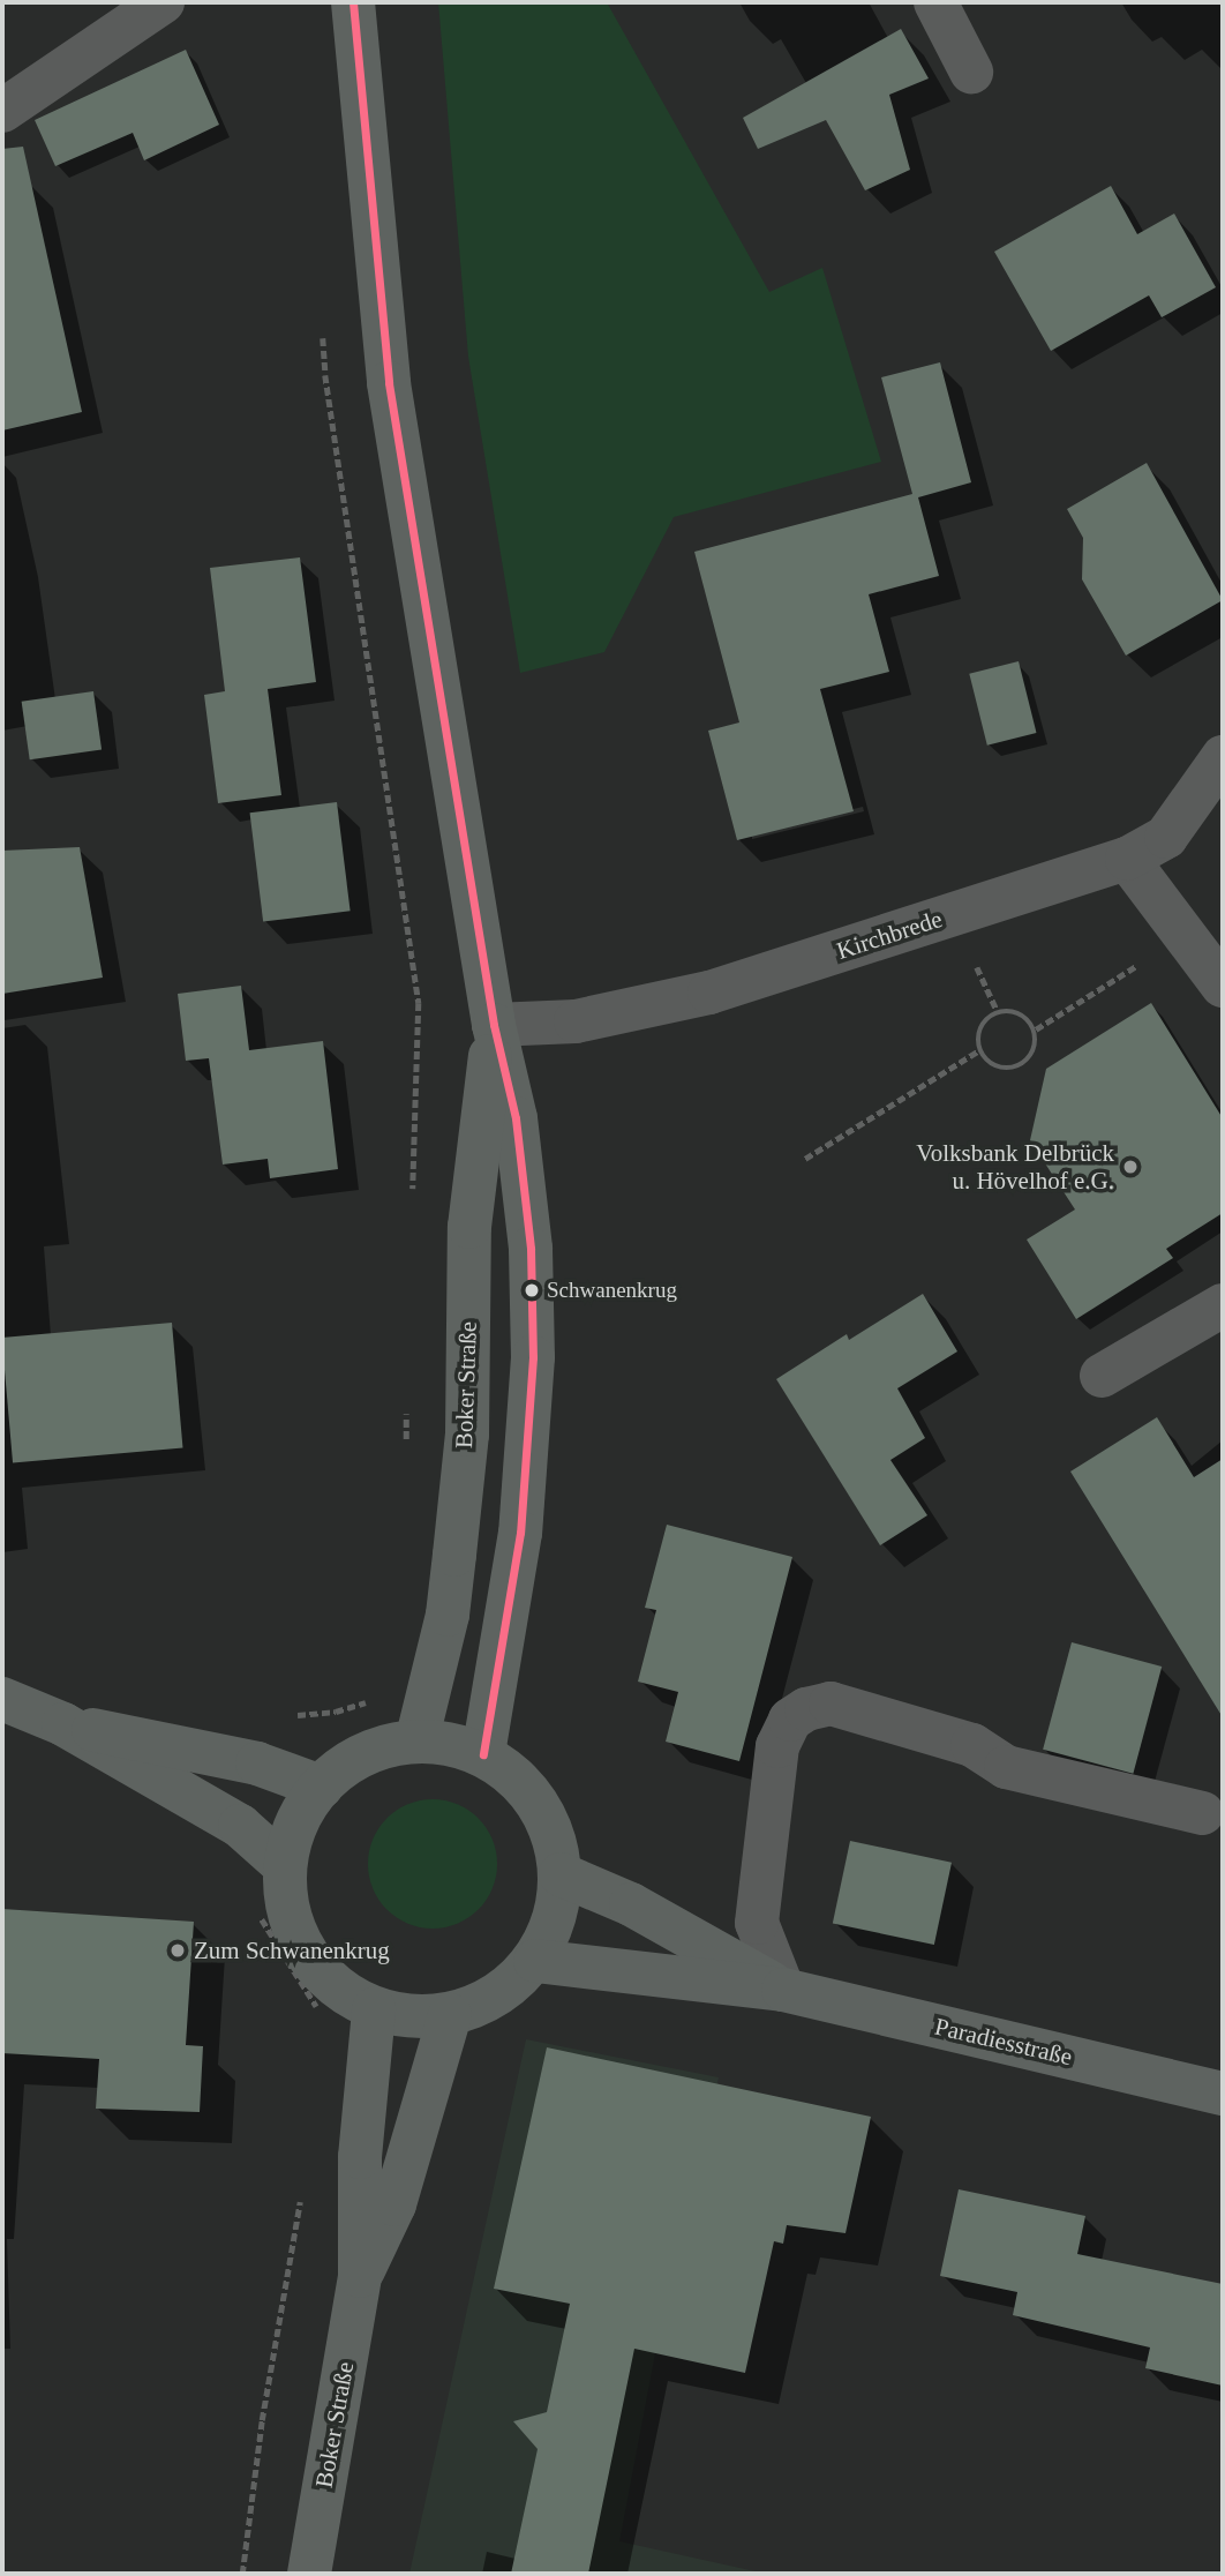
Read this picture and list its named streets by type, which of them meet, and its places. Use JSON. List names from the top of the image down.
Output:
{
  "streets": {
    "main road": ["Boker Straße", "Paradiesstraße"],
    "street": ["Kirchbrede"]
  },
  "crossings": [
    ["Kirchbrede", "Boker Straße"],
    ["Boker Straße", "Paradiesstraße"]
  ],
  "places": ["Volksbank Delbrück u. Hövelhof e.G.", "Schwanenkrug", "Zum Schwanenkrug"]
}
